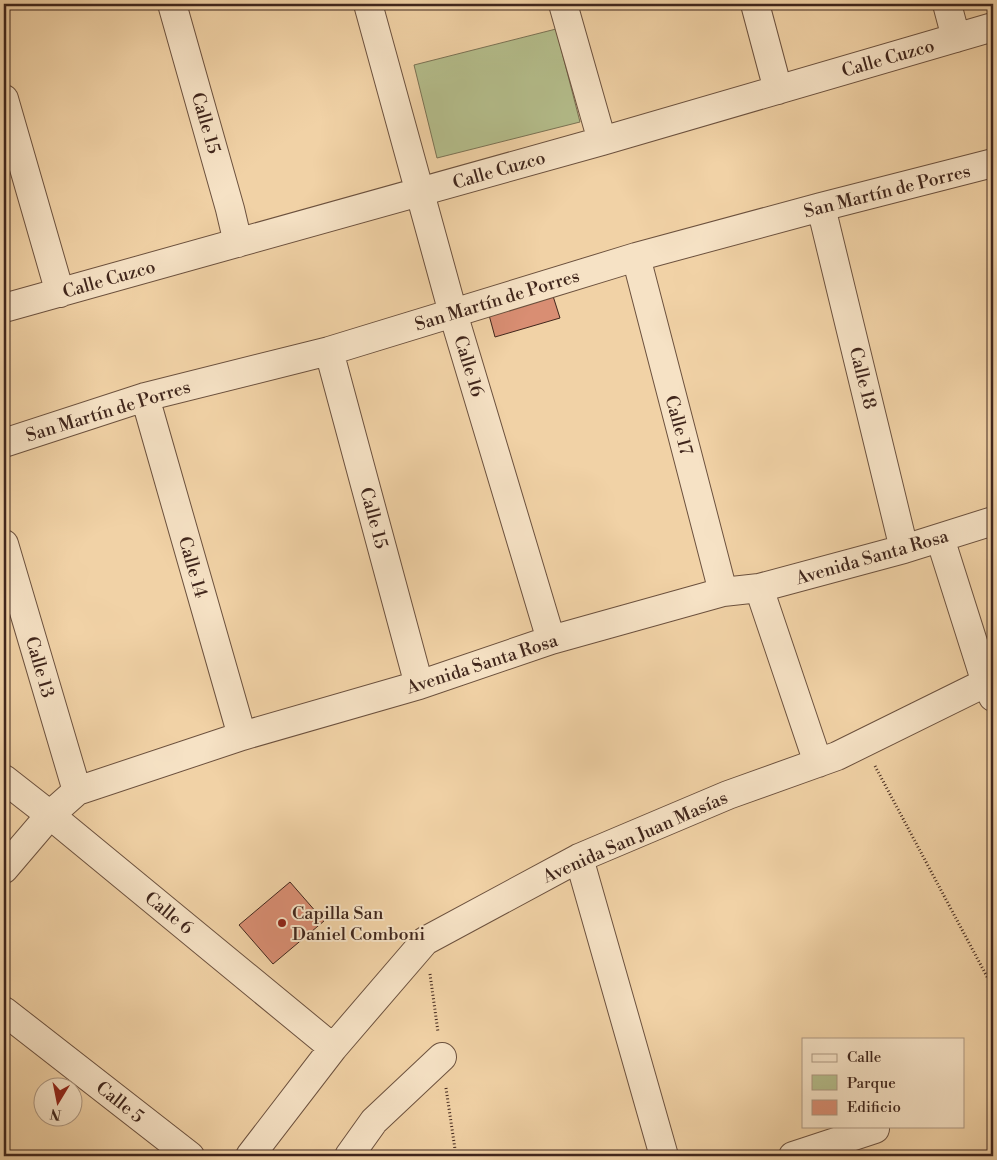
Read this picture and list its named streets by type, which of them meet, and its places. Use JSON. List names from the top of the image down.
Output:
{
  "streets": {
    "street": [
      "Calle Cuzco",
      "Calle 15",
      "San Martín de Porres",
      "Calle 16",
      "Calle 18",
      "Calle 17",
      "Avenida Santa Rosa",
      "Calle 14",
      "Calle 13",
      "Avenida San Juan Masías",
      "Calle 6",
      "Calle 5"
    ]
  },
  "crossings": [
    ["Calle Cuzco", "Calle 15"],
    ["Calle Cuzco", "Calle 16"],
    ["Calle 15", "San Martín de Porres"],
    ["Calle 15", "Avenida Santa Rosa"],
    ["San Martín de Porres", "Calle 16"],
    ["San Martín de Porres", "Calle 18"],
    ["San Martín de Porres", "Calle 17"],
    ["San Martín de Porres", "Calle 14"],
    ["Calle 16", "Avenida Santa Rosa"],
    ["Calle 18", "Avenida Santa Rosa"],
    ["Calle 17", "Avenida Santa Rosa"],
    ["Avenida Santa Rosa", "Calle 14"],
    ["Avenida Santa Rosa", "Calle 13"],
    ["Avenida Santa Rosa", "Calle 6"],
    ["Avenida San Juan Masías", "Calle 6"]
  ],
  "places": ["Capilla San Daniel Comboni"],
  "legend": ["Calle", "Parque", "Edificio"],
  "north": "bottom"
}
